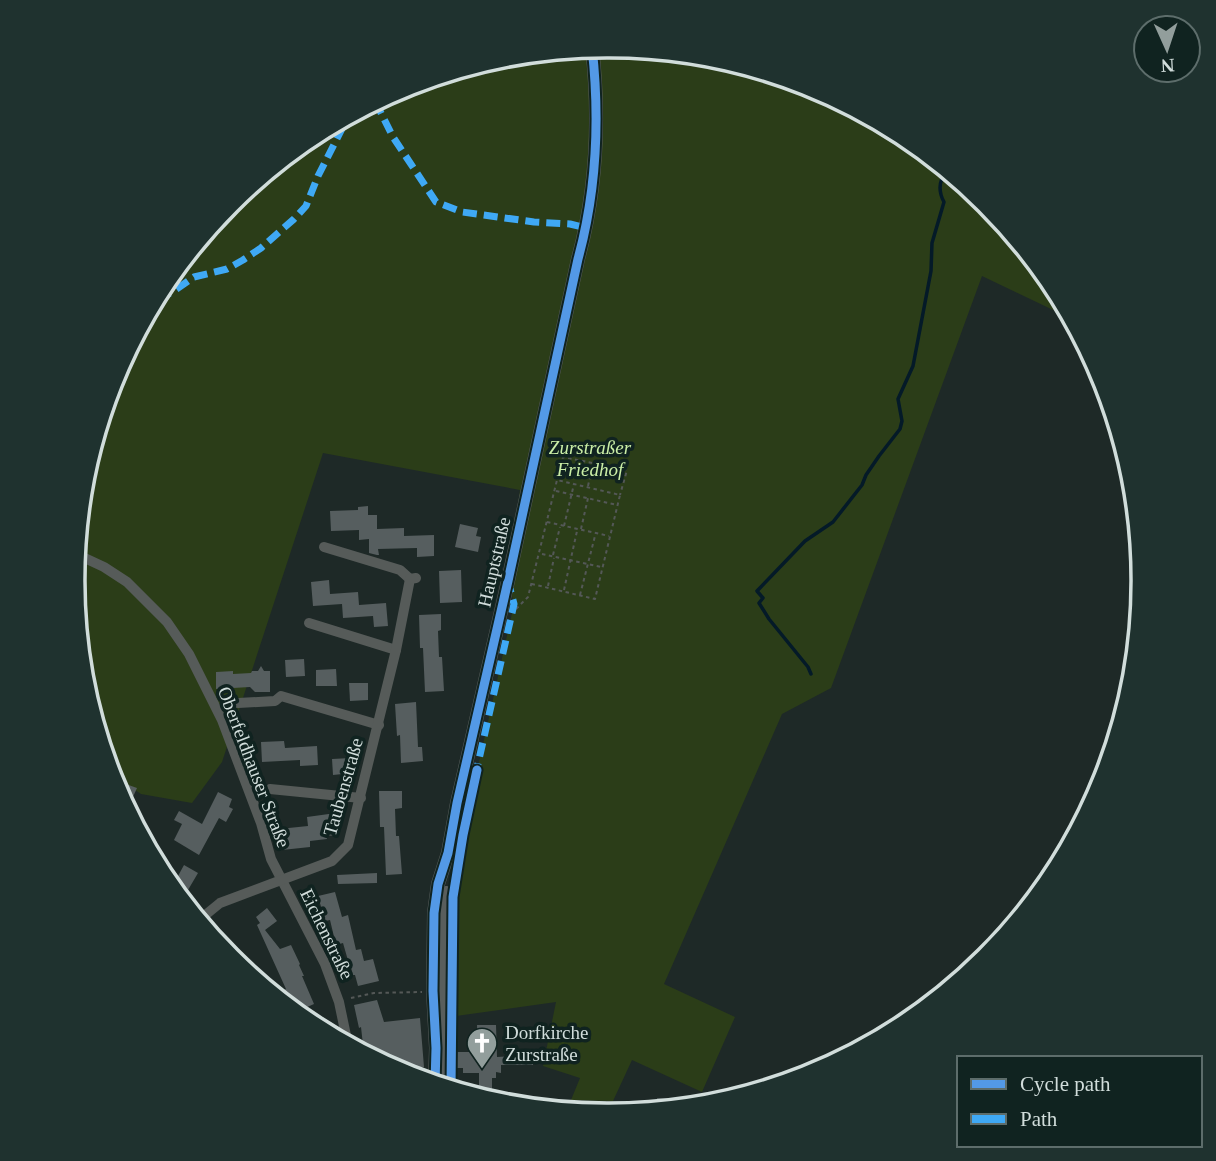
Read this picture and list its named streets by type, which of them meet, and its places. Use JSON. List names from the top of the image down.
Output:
{
  "streets": {
    "main road": ["Hauptstraße"],
    "street": ["Oberfeldhauser Straße", "Taubenstraße", "Eichenstraße"]
  },
  "crossings": [
    ["Oberfeldhauser Straße", "Taubenstraße"],
    ["Oberfeldhauser Straße", "Eichenstraße"],
    ["Taubenstraße", "Eichenstraße"]
  ],
  "parks": ["Zurstraßer Friedhof"],
  "places": {
    "church": ["Dorfkirche Zurstraße"]
  },
  "legend": ["Cycle path", "Path"],
  "north": "bottom"
}
